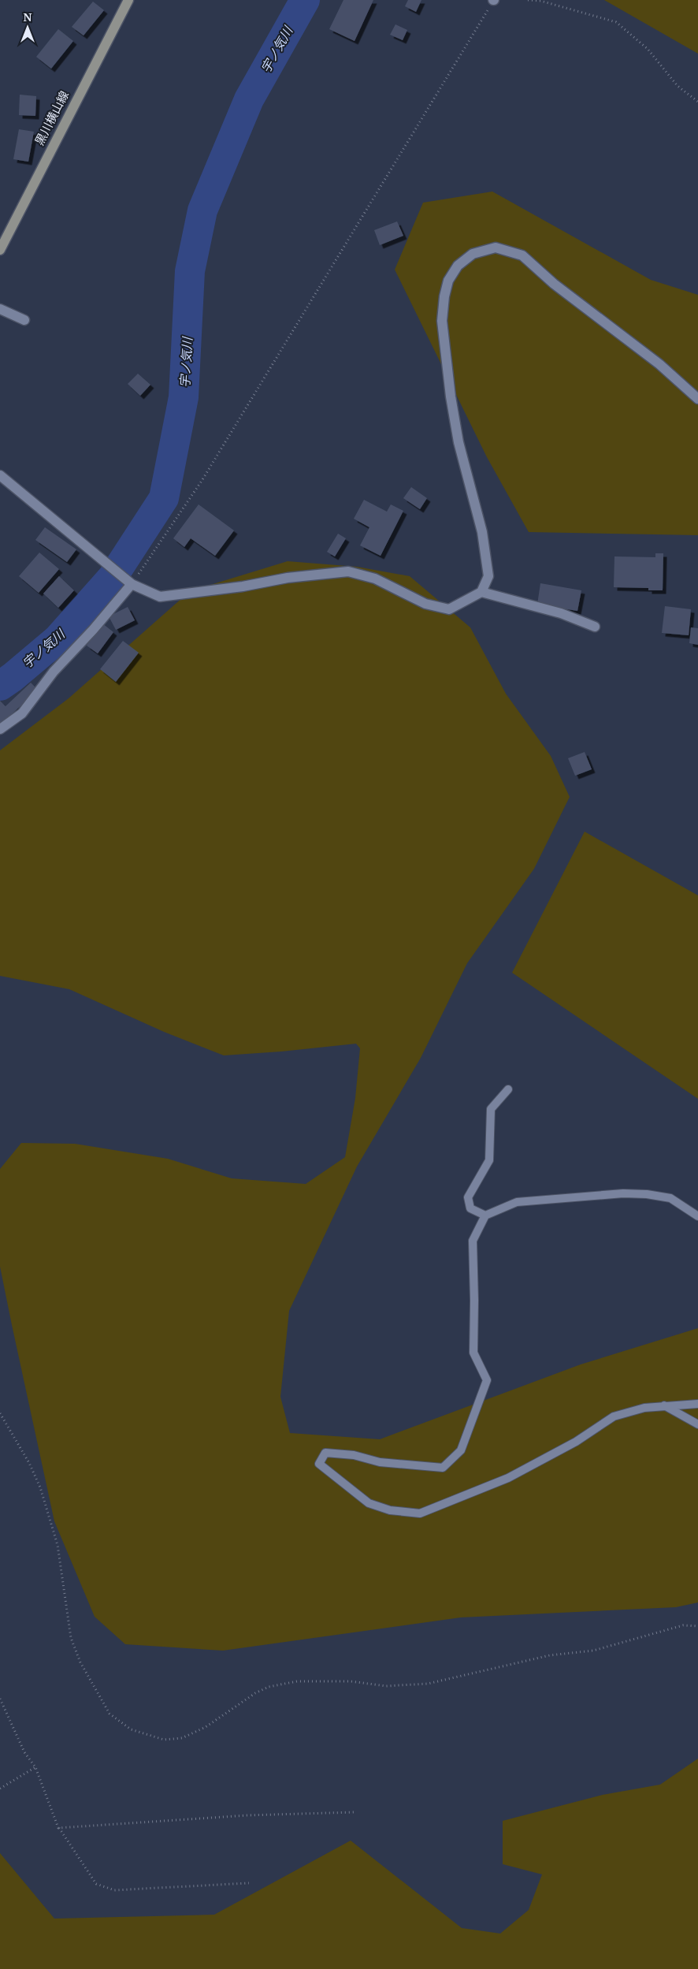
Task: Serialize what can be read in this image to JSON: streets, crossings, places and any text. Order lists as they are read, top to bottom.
{
  "streets": {
    "main road": ["黒川横山線"]
  },
  "water": ["宇ノ気川"],
  "north": "top"
}
